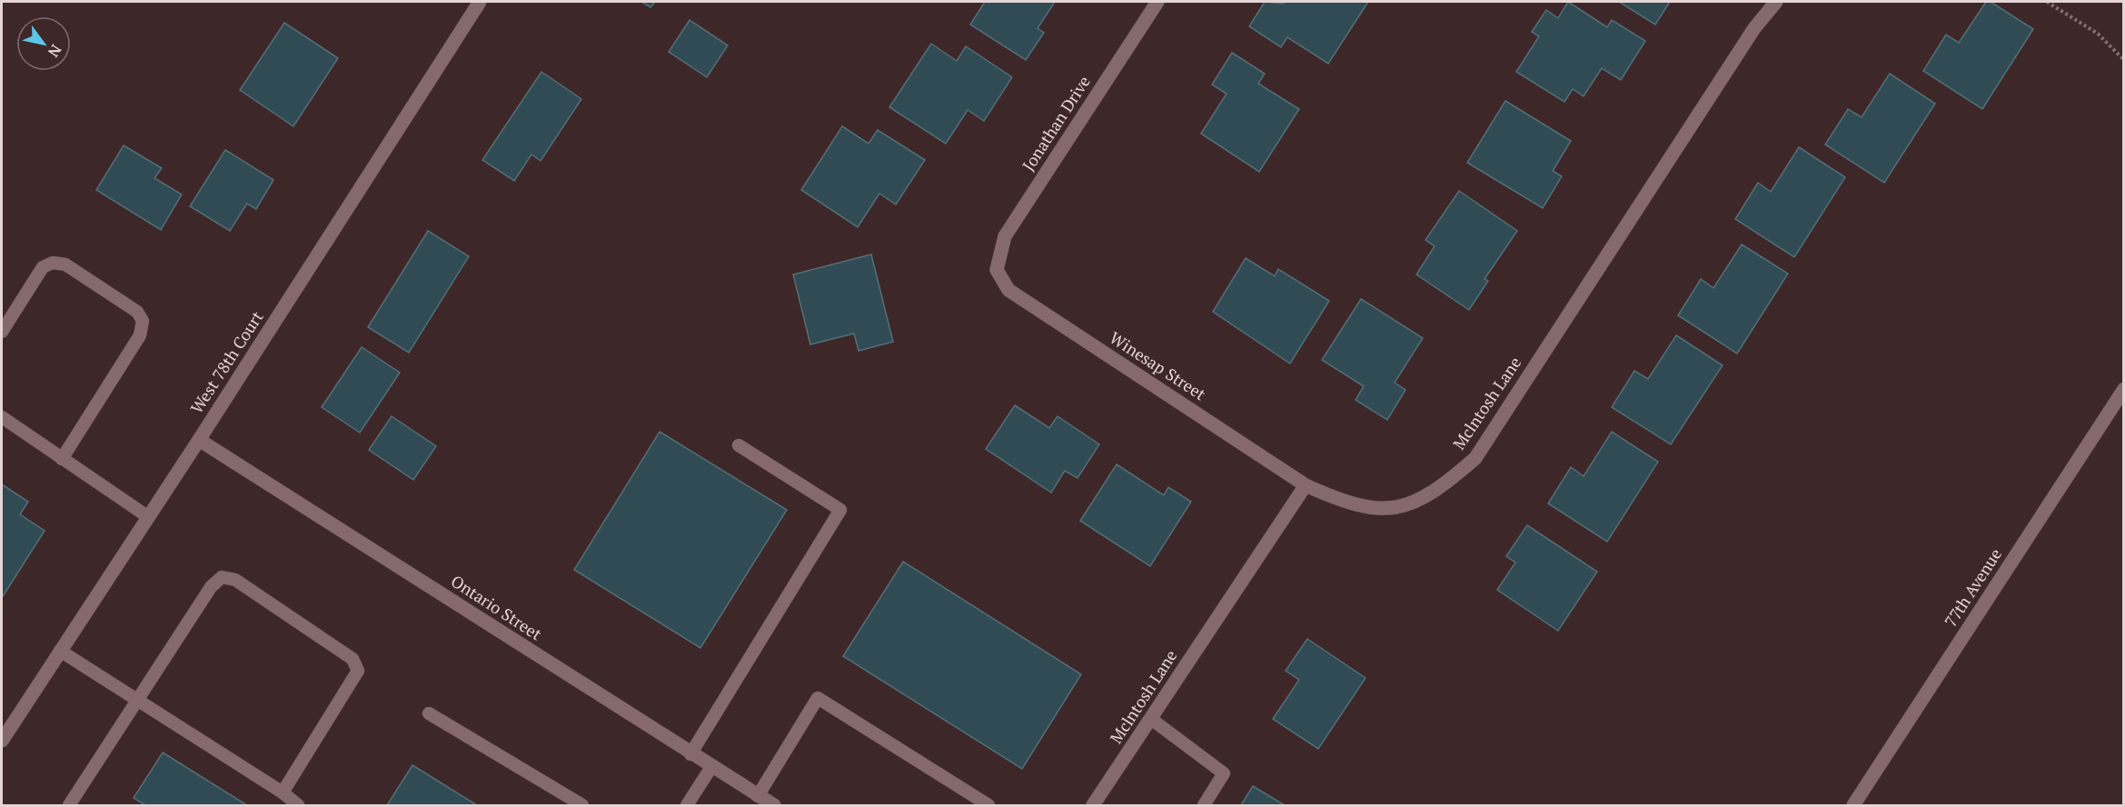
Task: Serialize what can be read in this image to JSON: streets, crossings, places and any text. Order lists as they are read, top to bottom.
{
  "streets": {
    "street": [
      "Jonathan Drive",
      "West 78th Court",
      "Winesap Street",
      "Mclntosh Lane",
      "77th Avenue",
      "Ontario Street"
    ]
  },
  "crossings": [
    ["Jonathan Drive", "Winesap Street"],
    ["West 78th Court", "Ontario Street"],
    ["Winesap Street", "Mclntosh Lane"]
  ],
  "north": "bottom right"
}
